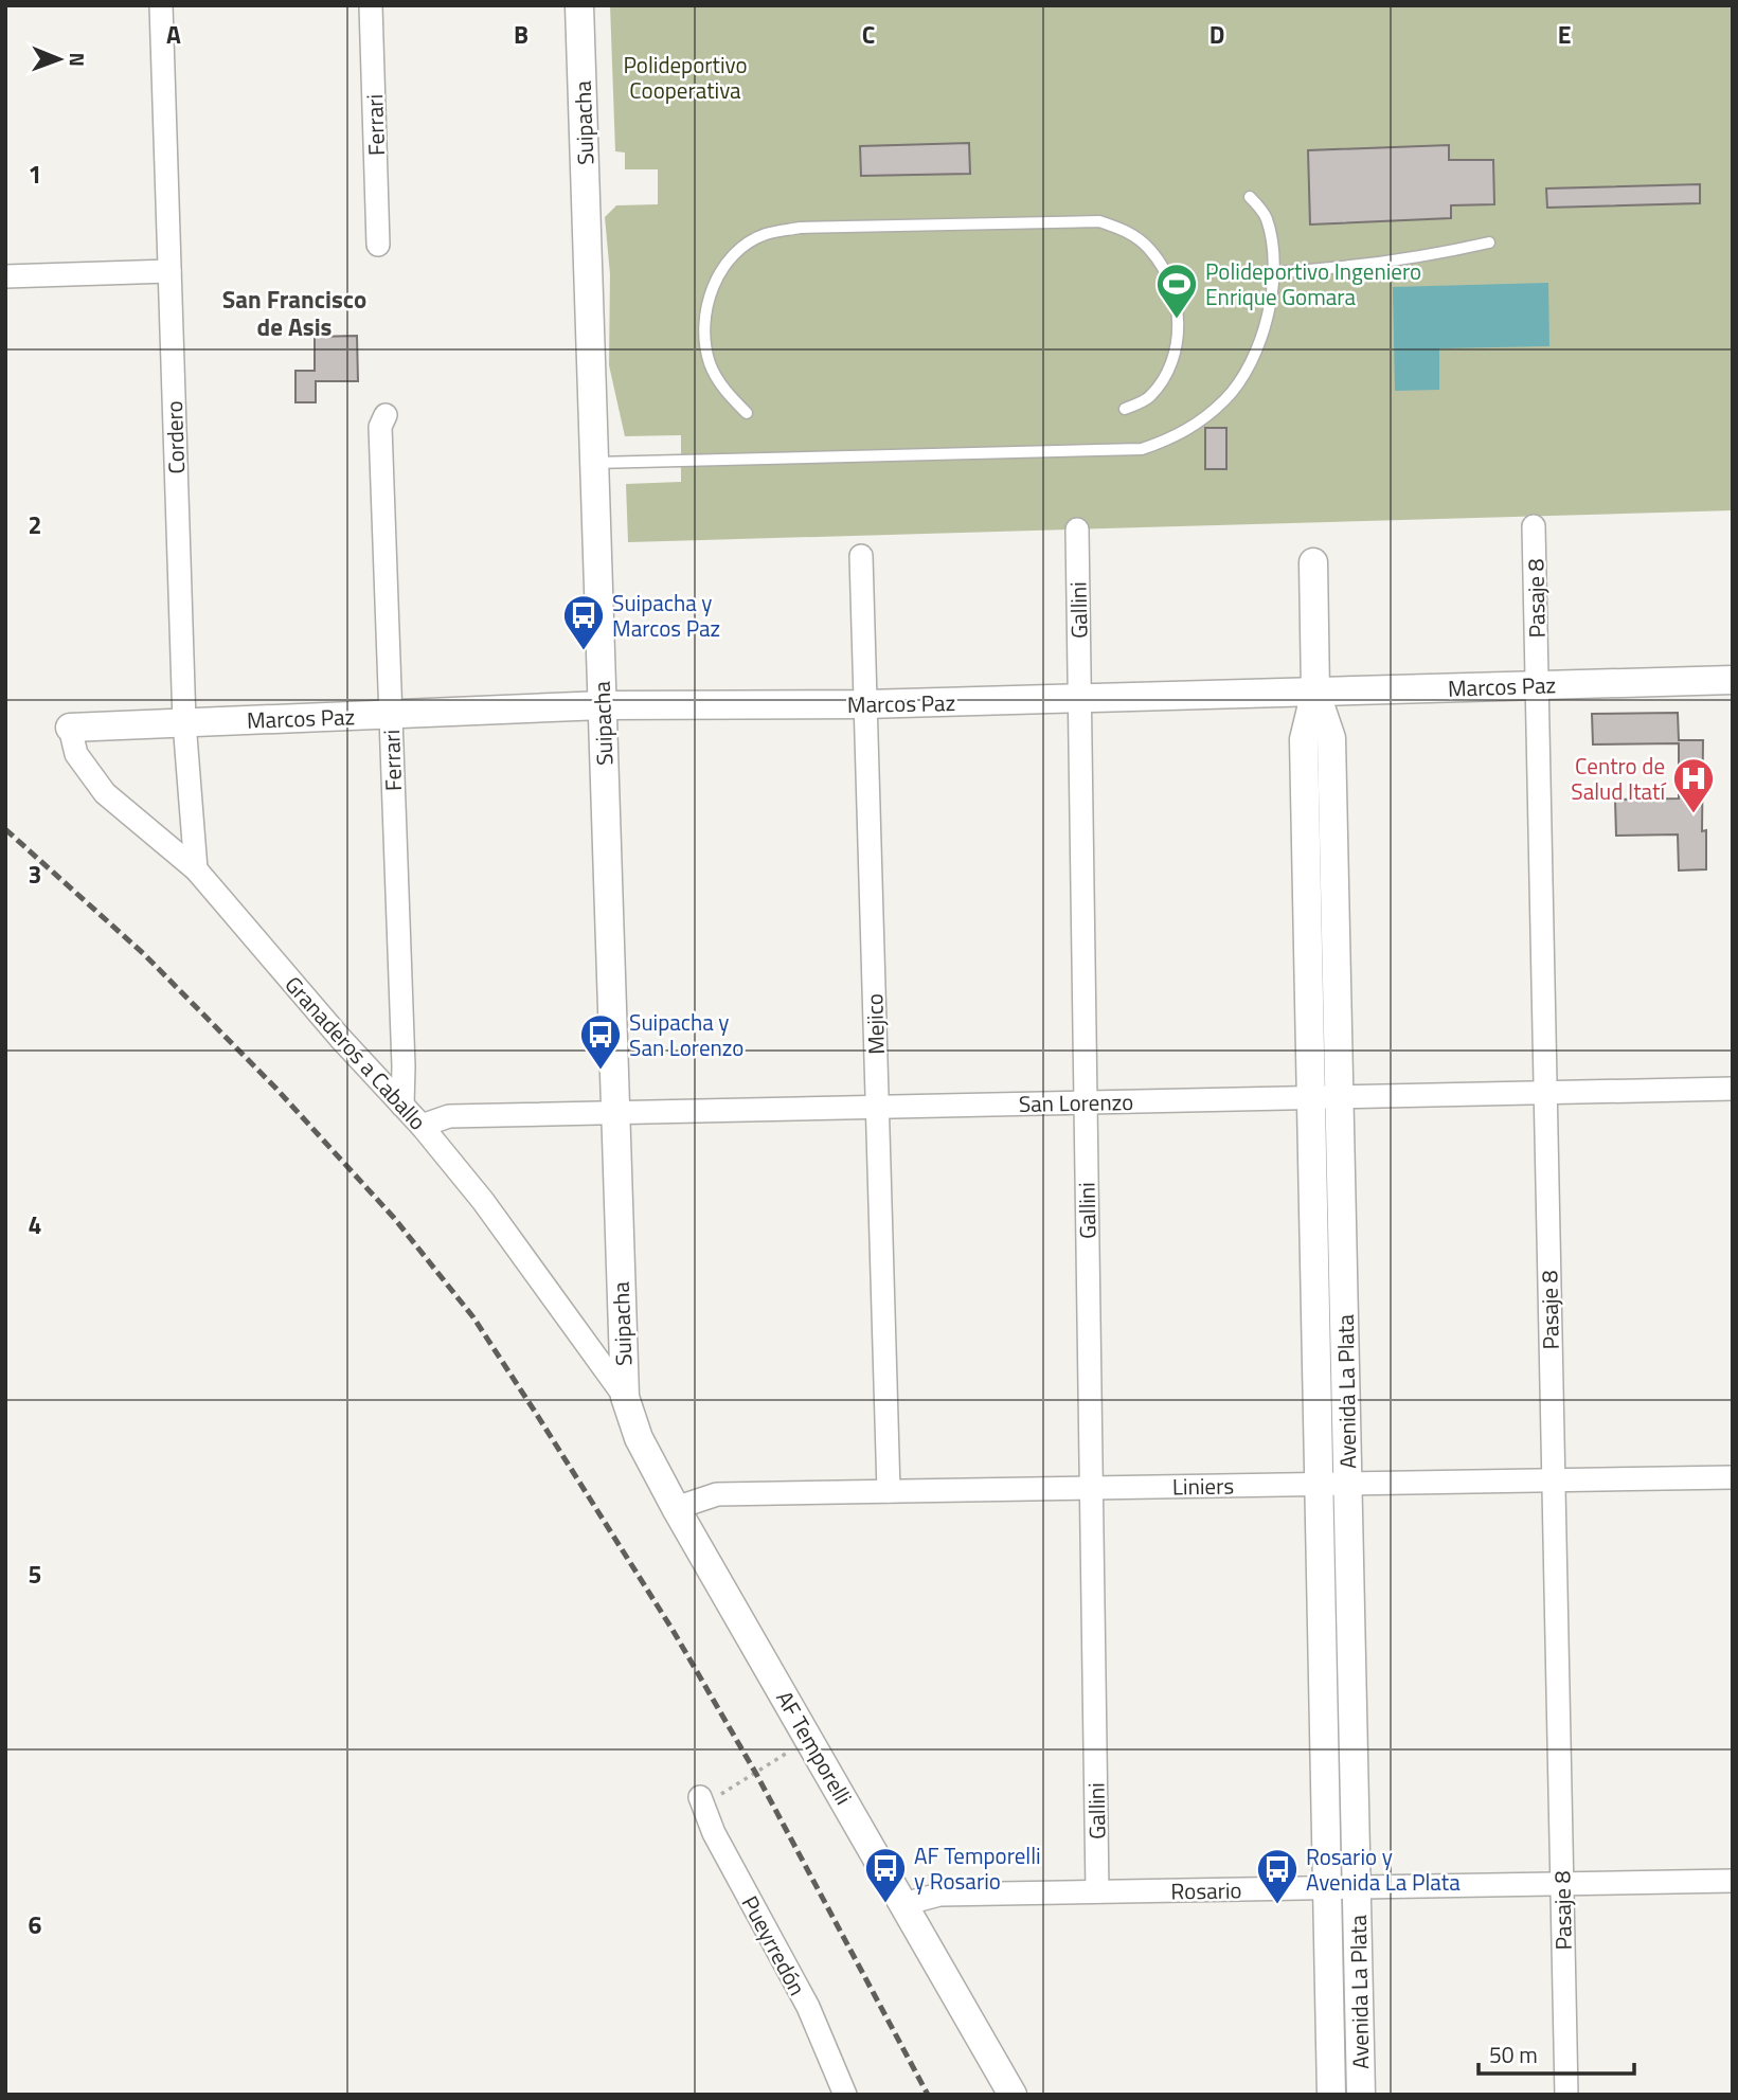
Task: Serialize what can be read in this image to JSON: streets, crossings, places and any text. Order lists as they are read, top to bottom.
{
  "streets": {
    "street": [
      "Suipacha",
      "Ferrari",
      "Cordero",
      "Pasaje 8",
      "Gallini",
      "Marcos Paz",
      "Mejico",
      "Granaderos a Caballo",
      "San Lorenzo",
      "Avenida La Plata",
      "Liniers",
      "AF Temporelli",
      "Rosario",
      "Pueyrredón"
    ]
  },
  "crossings": [
    ["Suipacha", "Marcos Paz"],
    ["Suipacha", "Granaderos a Caballo"],
    ["Suipacha", "San Lorenzo"],
    ["Suipacha", "AF Temporelli"],
    ["Ferrari", "Marcos Paz"],
    ["Ferrari", "Granaderos a Caballo"],
    ["Cordero", "Marcos Paz"],
    ["Cordero", "Granaderos a Caballo"],
    ["Pasaje 8", "Marcos Paz"],
    ["Pasaje 8", "San Lorenzo"],
    ["Pasaje 8", "Liniers"],
    ["Pasaje 8", "Rosario"],
    ["Gallini", "Marcos Paz"],
    ["Gallini", "San Lorenzo"],
    ["Gallini", "Liniers"],
    ["Gallini", "Rosario"],
    ["Marcos Paz", "Mejico"],
    ["Marcos Paz", "Granaderos a Caballo"],
    ["Marcos Paz", "Avenida La Plata"],
    ["Mejico", "San Lorenzo"],
    ["Mejico", "Liniers"],
    ["Granaderos a Caballo", "San Lorenzo"],
    ["Granaderos a Caballo", "AF Temporelli"],
    ["San Lorenzo", "Avenida La Plata"],
    ["Avenida La Plata", "Liniers"],
    ["Avenida La Plata", "Rosario"],
    ["Liniers", "AF Temporelli"],
    ["AF Temporelli", "Rosario"]
  ],
  "districts": ["San Francisco de Asis"],
  "parks": ["Polideportivo Cooperativa"],
  "places": {
    "sports": ["Polideportivo Ingeniero Enrique Gomara"],
    "bus stop": [
      "Suipacha y Marcos Paz",
      "Suipacha y San Lorenzo",
      "AF Temporelli y Rosario",
      "Rosario y Avenida La Plata"
    ],
    "hospital": ["Centro de Salud Itatí"]
  },
  "scale_bar": "50 m",
  "north": "right",
  "grid": {
    "columns": [
      "A",
      "B",
      "C",
      "D",
      "E"
    ],
    "rows": [
      "1",
      "2",
      "3",
      "4",
      "5",
      "6"
    ]
  }
}
